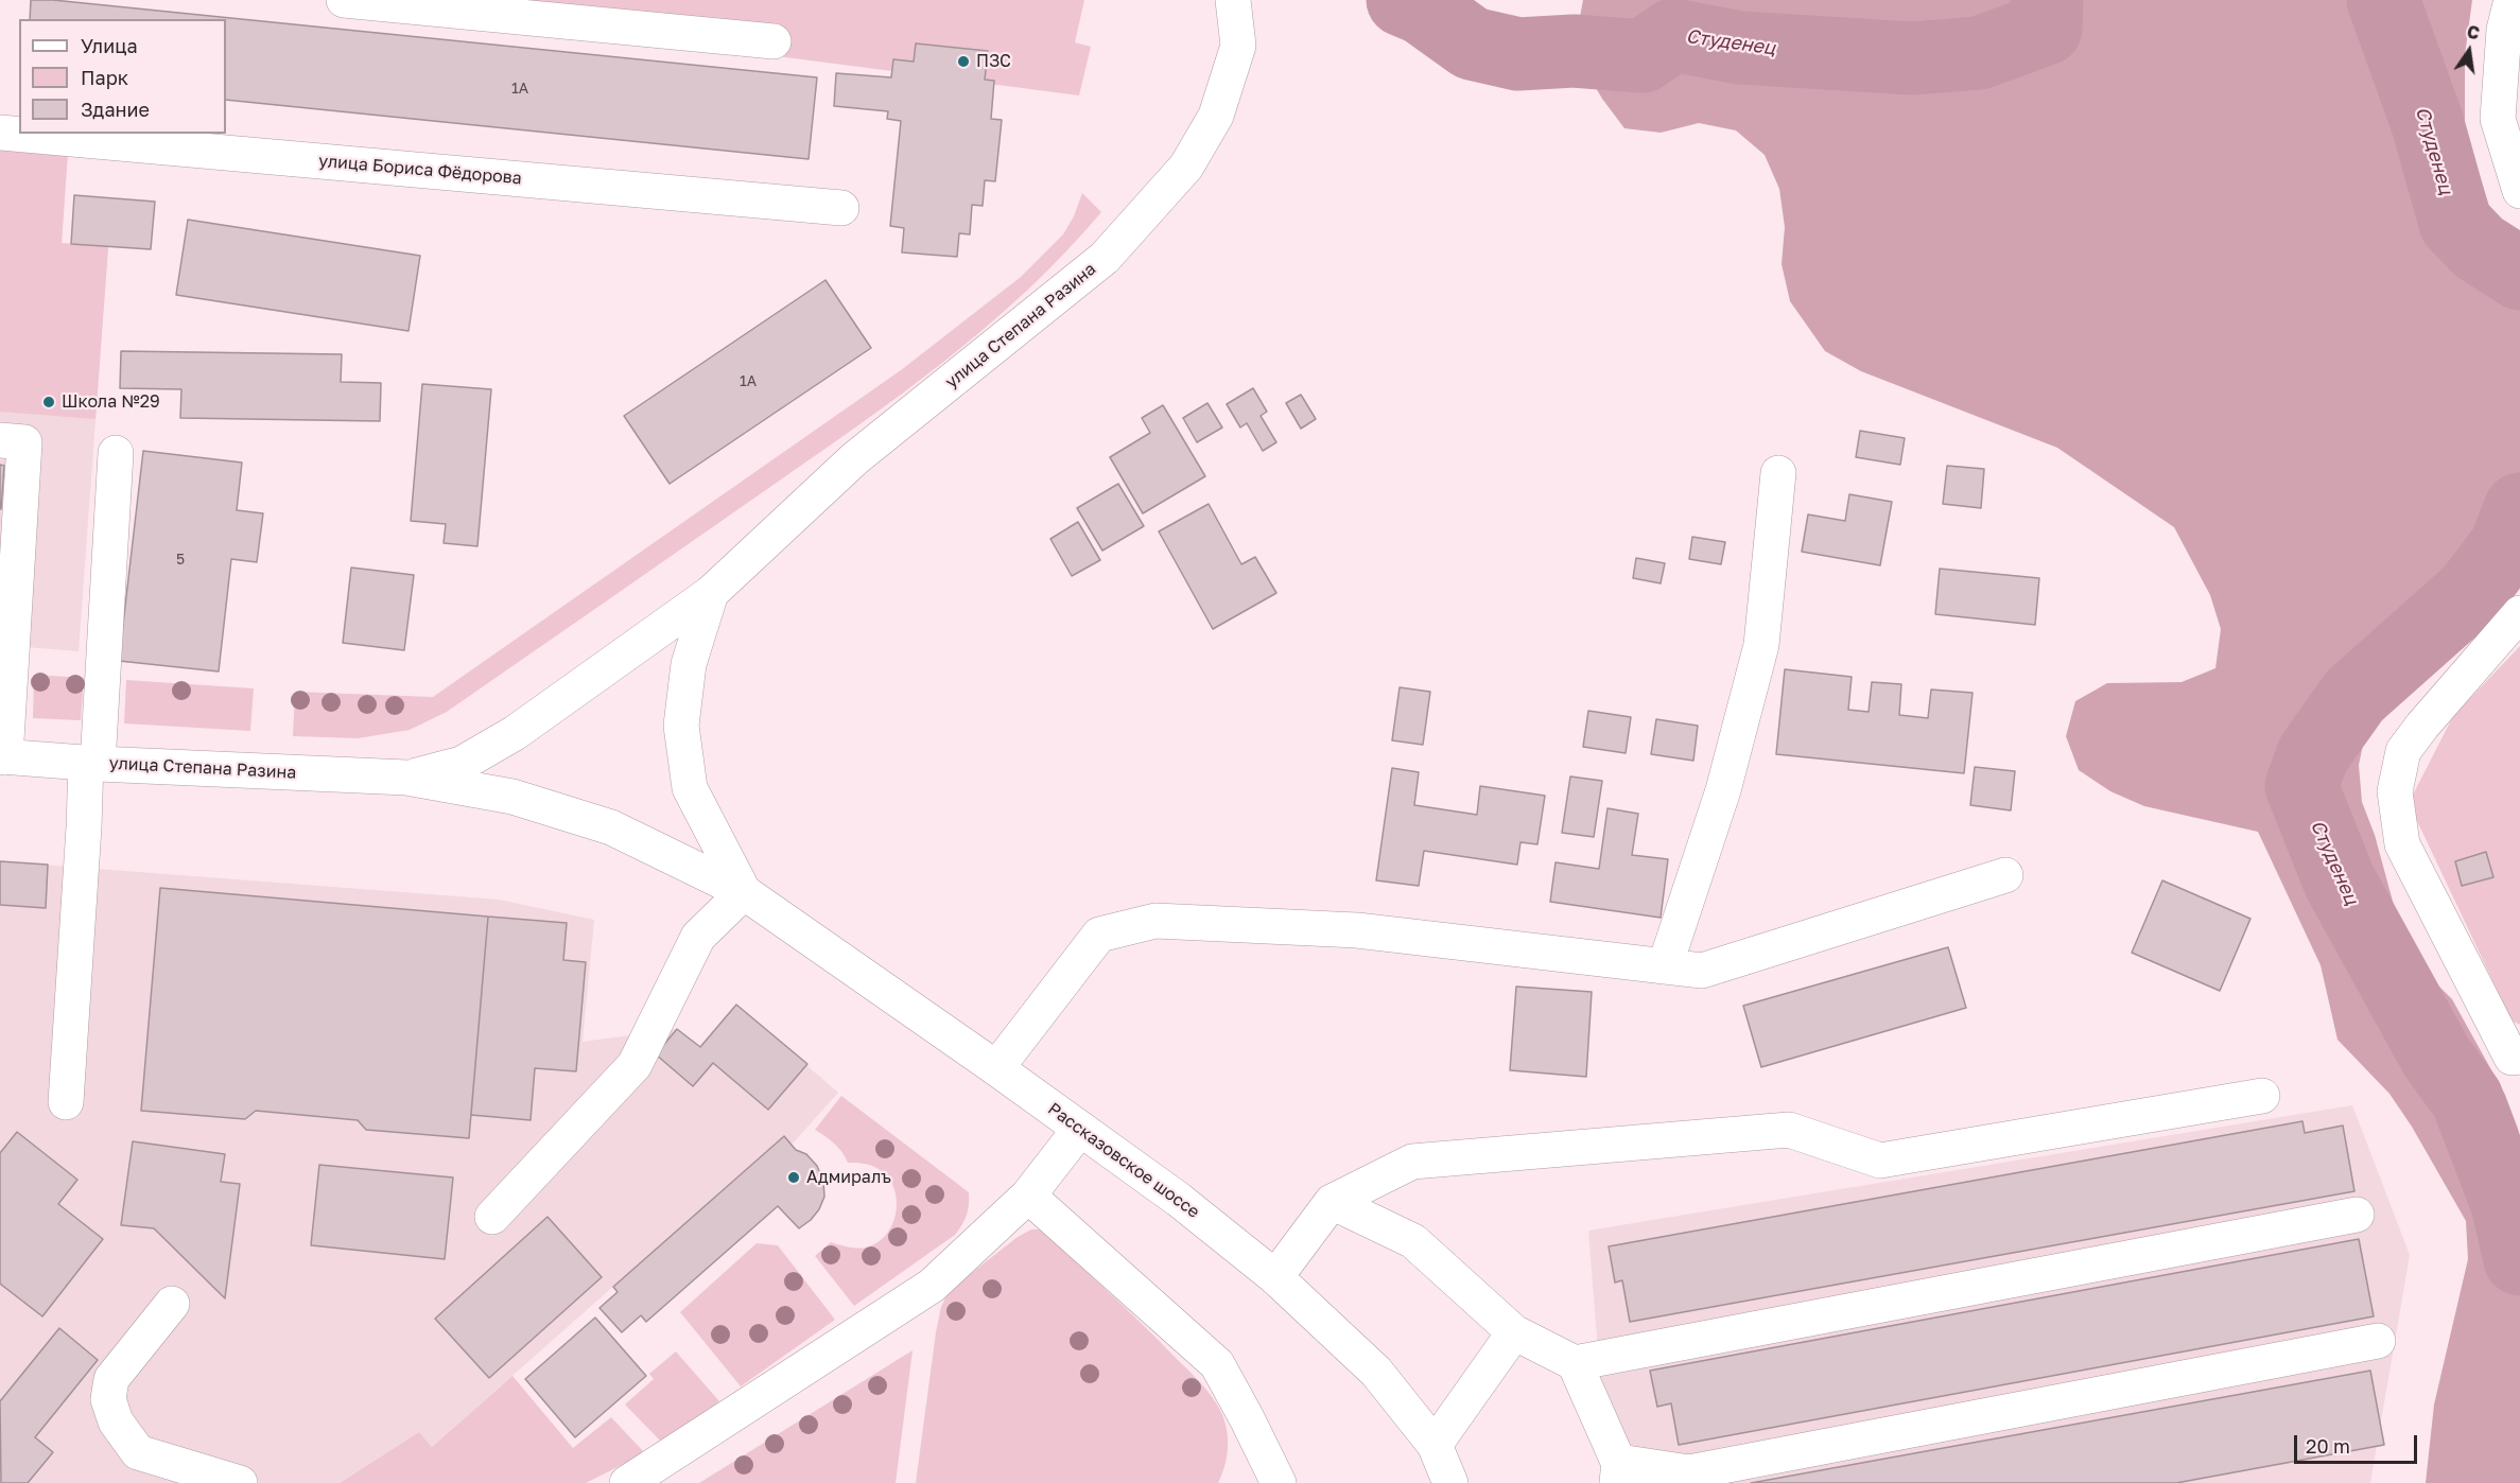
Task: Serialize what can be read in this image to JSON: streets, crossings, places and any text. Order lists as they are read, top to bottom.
{
  "streets": {
    "main road": ["улица Бориса Фёдорова", "улица Степана Разина", "Рассказовское шоссе"]
  },
  "crossings": [
    ["улица Степана Разина", "Рассказовское шоссе"]
  ],
  "water": ["Студенец"],
  "places": ["ПЗС", "Школа №29", "Адмиралъ"],
  "house_numbers": ["1А", "1А", "5"],
  "legend": ["Улица", "Парк", "Здание"],
  "scale_bar": "20 m",
  "north": "top"
}
